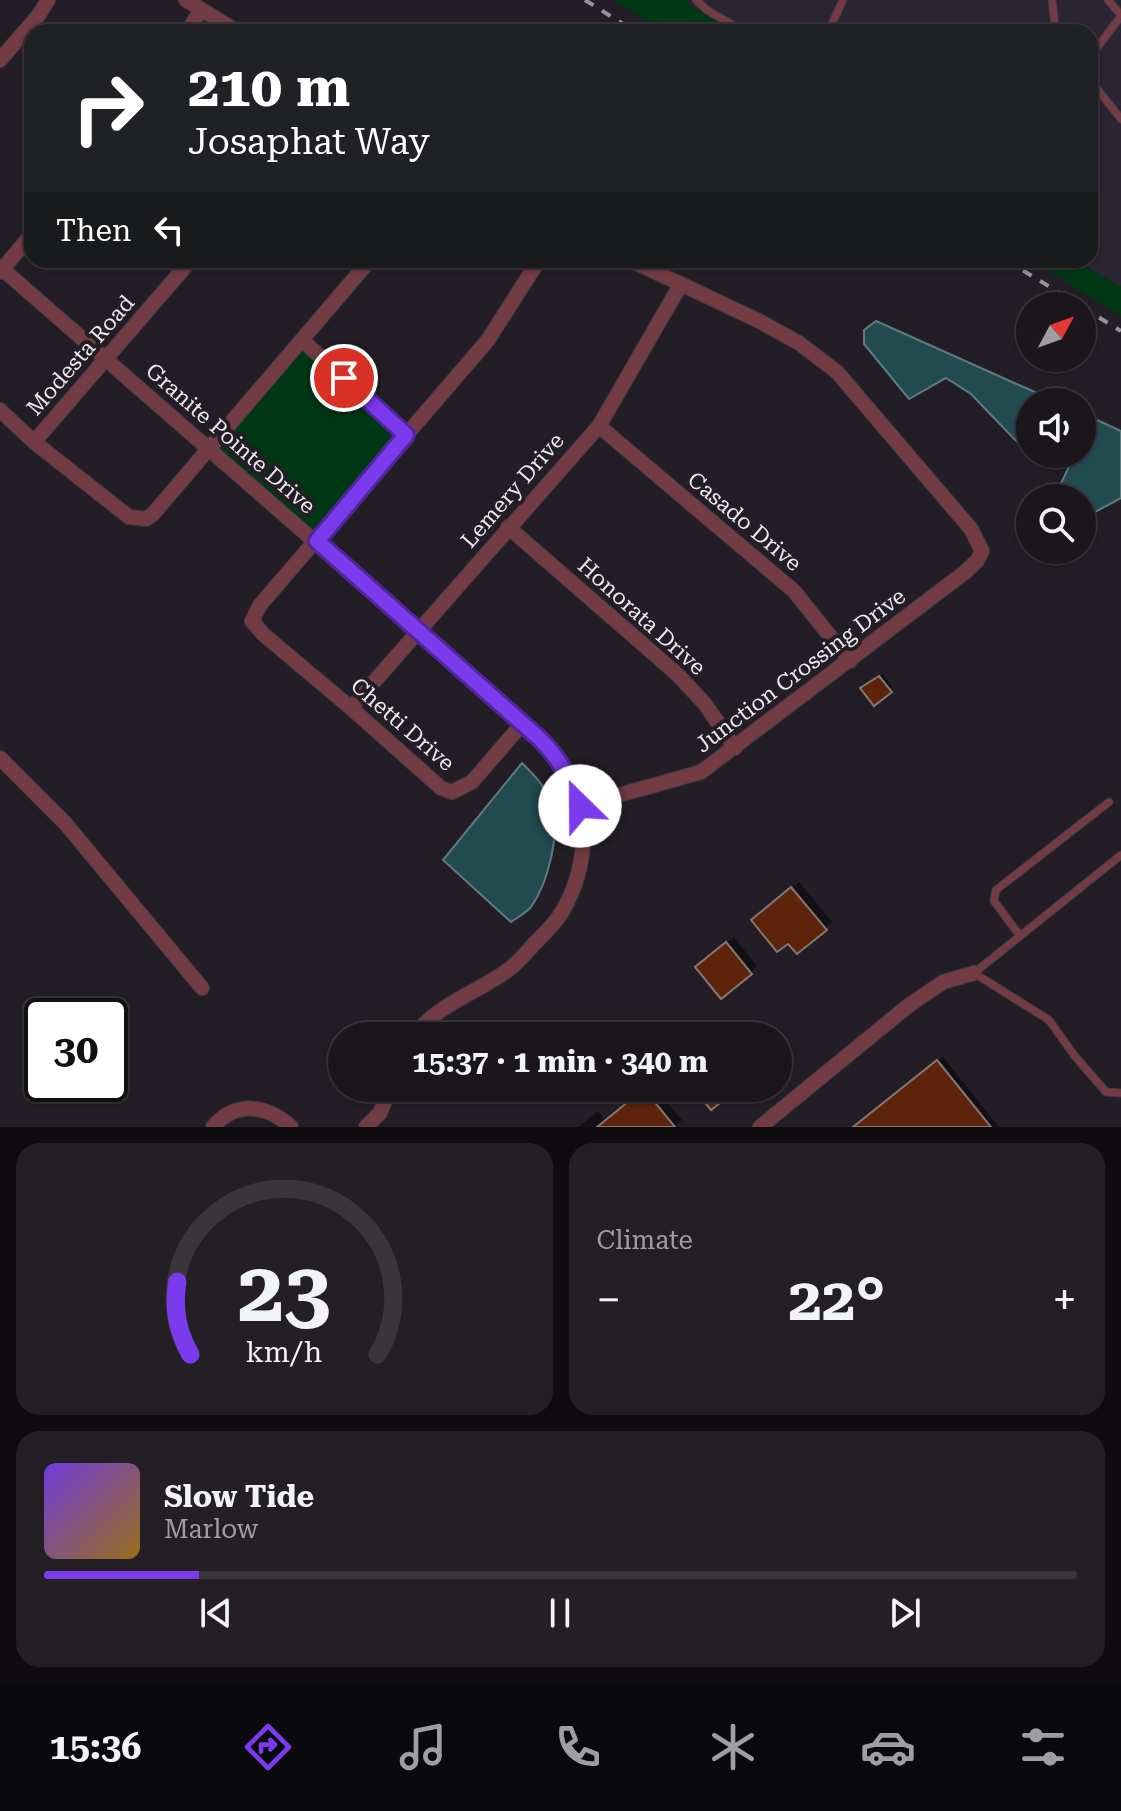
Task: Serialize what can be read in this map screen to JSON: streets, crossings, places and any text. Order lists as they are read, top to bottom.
{
  "streets": {
    "street": [
      "Modesta Road",
      "Granite Pointe Drive",
      "Lemery Drive",
      "Casado Drive",
      "Honorata Drive",
      "Junction Crossing Drive",
      "Chetti Drive"
    ]
  },
  "crossings": [
    ["Modesta Road", "Granite Pointe Drive"],
    ["Granite Pointe Drive", "Lemery Drive"],
    ["Granite Pointe Drive", "Junction Crossing Drive"],
    ["Granite Pointe Drive", "Chetti Drive"],
    ["Lemery Drive", "Casado Drive"],
    ["Lemery Drive", "Honorata Drive"],
    ["Lemery Drive", "Junction Crossing Drive"],
    ["Lemery Drive", "Chetti Drive"],
    ["Casado Drive", "Junction Crossing Drive"],
    ["Honorata Drive", "Junction Crossing Drive"]
  ],
  "north": "top right",
  "page": {
    "turn": ["210 m", "Josaphat Way"],
    "then": "Then",
    "limit": "30",
    "trip": "15:37 · 1 min · 340 m",
    "tile": "Climate",
    "heat": ["−", "22°", "+"],
    "song": ["Slow Tide", "Marlow"],
    "tabs": "15:36",
    "gauge": ["23", "km/h"]
  }
}
